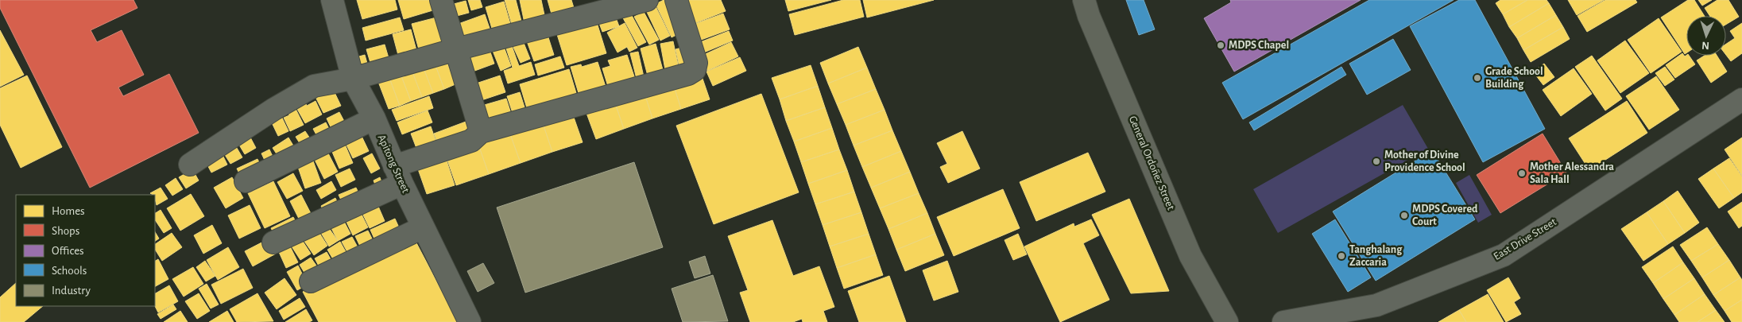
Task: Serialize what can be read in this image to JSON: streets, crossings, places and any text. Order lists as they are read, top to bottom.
{
  "streets": {
    "main road": ["General Ordoñez Street"],
    "street": ["Apitong Street", "East Drive Street"]
  },
  "places": [
    "MDPS Chapel",
    "Grade School Building",
    "Mother of Divine Providence School",
    "Mother Alessandra Sala Hall",
    "MDPS Covered Court",
    "Tanghalang Zaccaria"
  ],
  "legend": [
    "Homes",
    "Shops",
    "Offices",
    "Schools",
    "Industry"
  ],
  "north": "bottom"
}
